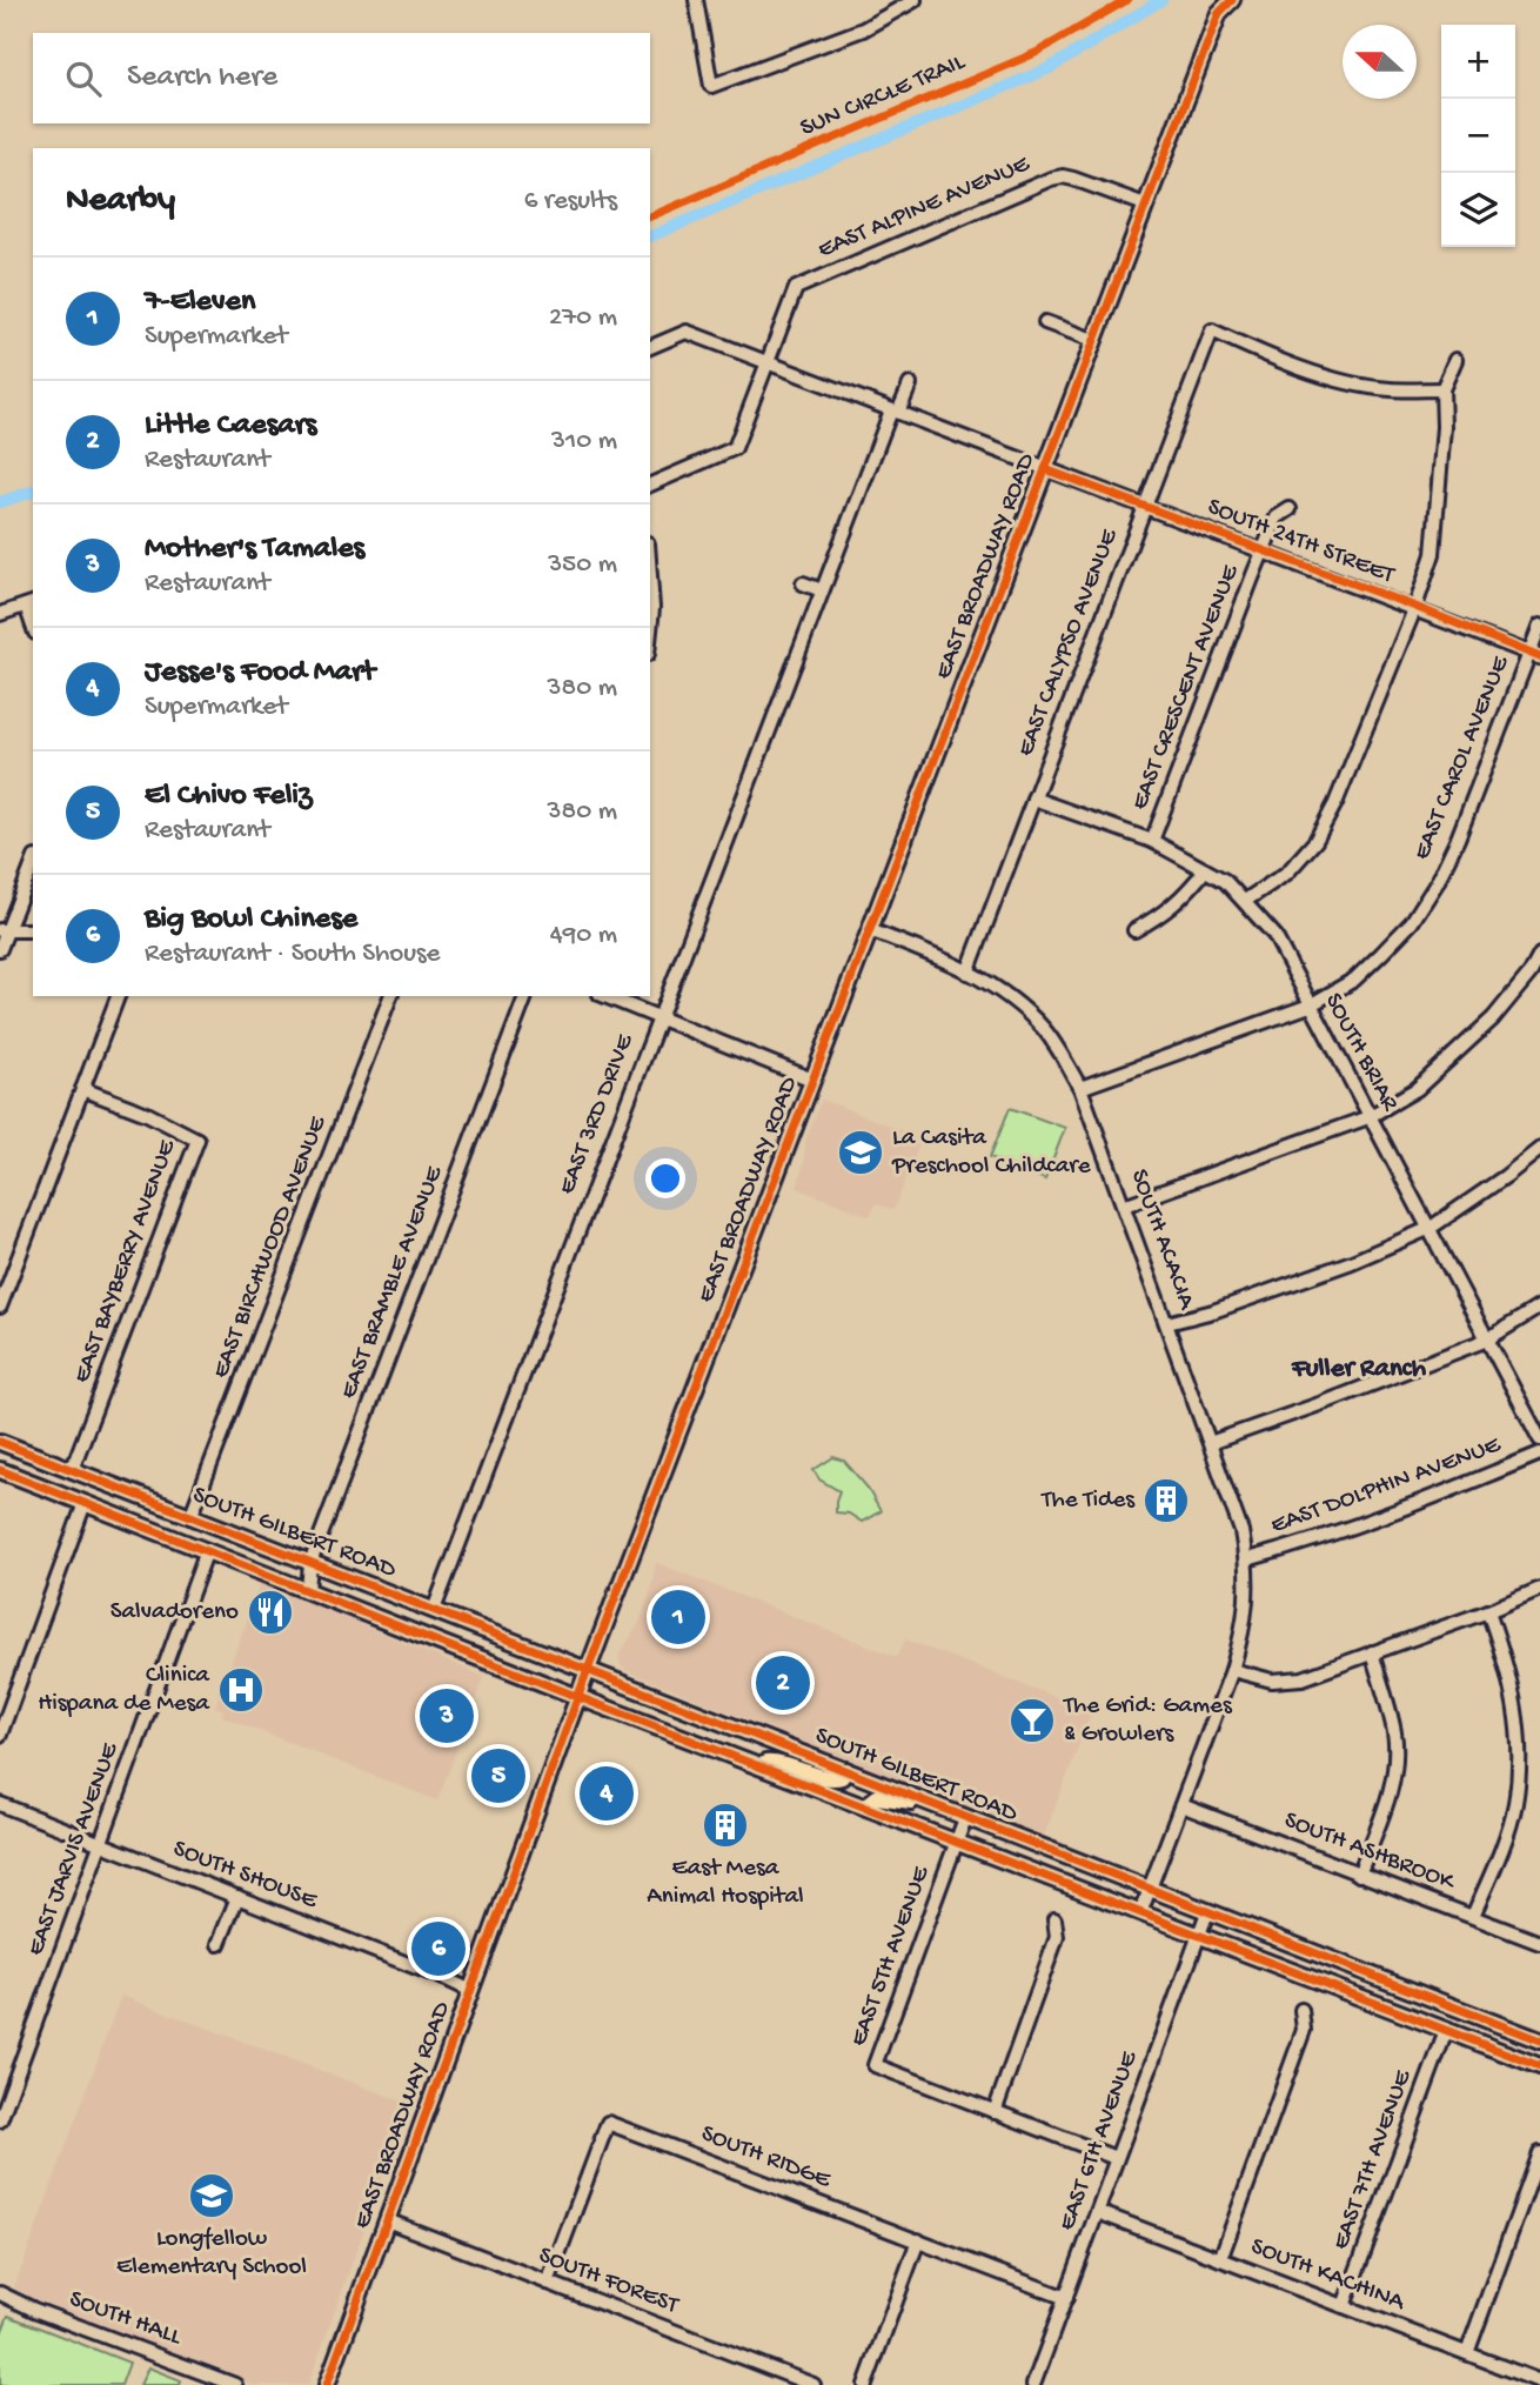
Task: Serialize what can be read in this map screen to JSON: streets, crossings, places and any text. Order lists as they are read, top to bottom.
{
  "streets": {
    "main road": ["EAST BROADWAY ROAD", "SOUTH GILBERT ROAD"],
    "street": [
      "EAST ALPINE AVENUE",
      "SOUTH 24TH STREET",
      "EAST CALYPSO AVENUE",
      "EAST CRESCENT AVENUE",
      "EAST CAROL AVENUE",
      "SOUTH BRIAR",
      "EAST 3RD DRIVE",
      "SOUTH ACACIA",
      "EAST BIRCHWOOD AVENUE",
      "EAST BAYBERRY AVENUE",
      "EAST BRAMBLE AVENUE",
      "EAST DOLPHIN AVENUE",
      "EAST JARVIS AVENUE",
      "SOUTH ASHBROOK",
      "SOUTH SHOUSE",
      "EAST 5TH AVENUE",
      "EAST 6TH AVENUE",
      "SOUTH RIDGE",
      "EAST 7TH AVENUE",
      "SOUTH KACHINA",
      "SOUTH FOREST",
      "SOUTH HALL"
    ],
    "cycle path": ["SUN CIRCLE TRAIL"]
  },
  "crossings": [
    ["EAST ALPINE AVENUE", "SOUTH 24TH STREET"],
    ["EAST ALPINE AVENUE", "EAST BROADWAY ROAD"],
    ["SOUTH 24TH STREET", "EAST BROADWAY ROAD"],
    ["SOUTH 24TH STREET", "EAST CALYPSO AVENUE"],
    ["SOUTH 24TH STREET", "EAST CRESCENT AVENUE"],
    ["SOUTH 24TH STREET", "EAST CAROL AVENUE"],
    ["SOUTH 24TH STREET", "EAST 3RD DRIVE"],
    ["EAST BROADWAY ROAD", "SOUTH ACACIA"],
    ["EAST BROADWAY ROAD", "SOUTH GILBERT ROAD"],
    ["EAST BROADWAY ROAD", "SOUTH SHOUSE"],
    ["EAST BROADWAY ROAD", "SOUTH FOREST"],
    ["EAST CALYPSO AVENUE", "SOUTH BRIAR"],
    ["EAST CALYPSO AVENUE", "SOUTH ACACIA"],
    ["EAST CRESCENT AVENUE", "SOUTH BRIAR"],
    ["EAST CAROL AVENUE", "SOUTH BRIAR"],
    ["EAST CAROL AVENUE", "SOUTH ACACIA"],
    ["EAST 3RD DRIVE", "SOUTH GILBERT ROAD"],
    ["SOUTH ACACIA", "EAST DOLPHIN AVENUE"],
    ["SOUTH ACACIA", "SOUTH GILBERT ROAD"],
    ["SOUTH ACACIA", "SOUTH ASHBROOK"],
    ["EAST BIRCHWOOD AVENUE", "SOUTH GILBERT ROAD"],
    ["EAST BAYBERRY AVENUE", "SOUTH GILBERT ROAD"],
    ["EAST BRAMBLE AVENUE", "SOUTH GILBERT ROAD"],
    ["SOUTH GILBERT ROAD", "EAST JARVIS AVENUE"],
    ["SOUTH GILBERT ROAD", "EAST 5TH AVENUE"],
    ["SOUTH GILBERT ROAD", "EAST 6TH AVENUE"],
    ["SOUTH GILBERT ROAD", "EAST 7TH AVENUE"],
    ["EAST JARVIS AVENUE", "SOUTH SHOUSE"],
    ["EAST 6TH AVENUE", "SOUTH RIDGE"],
    ["EAST 6TH AVENUE", "SOUTH KACHINA"],
    ["SOUTH RIDGE", "SOUTH FOREST"],
    ["EAST 7TH AVENUE", "SOUTH KACHINA"]
  ],
  "districts": ["Fuller Ranch"],
  "places": {
    "school or university": ["La Casita Preschool Childcare", "Longfellow Elementary School"],
    "building": ["The Tides", "East Mesa Animal Hospital"],
    "restaurant": ["Salvadoreno"],
    "hospital": ["Clinica Hispana de Mesa"],
    "bar": ["The Grid: Games & Growlers"]
  },
  "north": "left",
  "page": {
    "map_buttons": ["+", "−"],
    "search": "Search here",
    "heading": ["Nearby", "6 results"],
    "list": [
      {
        "mark": "1",
        "name": "7-Eleven",
        "note": "Supermarket",
        "value": "270 m"
      },
      {
        "mark": "2",
        "name": "Little Caesars",
        "note": "Restaurant",
        "value": "310 m"
      },
      {
        "mark": "3",
        "name": "Mother's Tamales",
        "note": "Restaurant",
        "value": "350 m"
      },
      {
        "mark": "4",
        "name": "Jesse's Food Mart",
        "note": "Supermarket",
        "value": "380 m"
      },
      {
        "mark": "5",
        "name": "El Chivo Feliz",
        "note": "Restaurant",
        "value": "380 m"
      },
      {
        "mark": "6",
        "name": "Big Bowl Chinese",
        "note": "Restaurant · South Shouse",
        "value": "490 m"
      }
    ],
    "pins": [
      "1",
      "2",
      "3",
      "5",
      "4",
      "6"
    ]
  }
}
